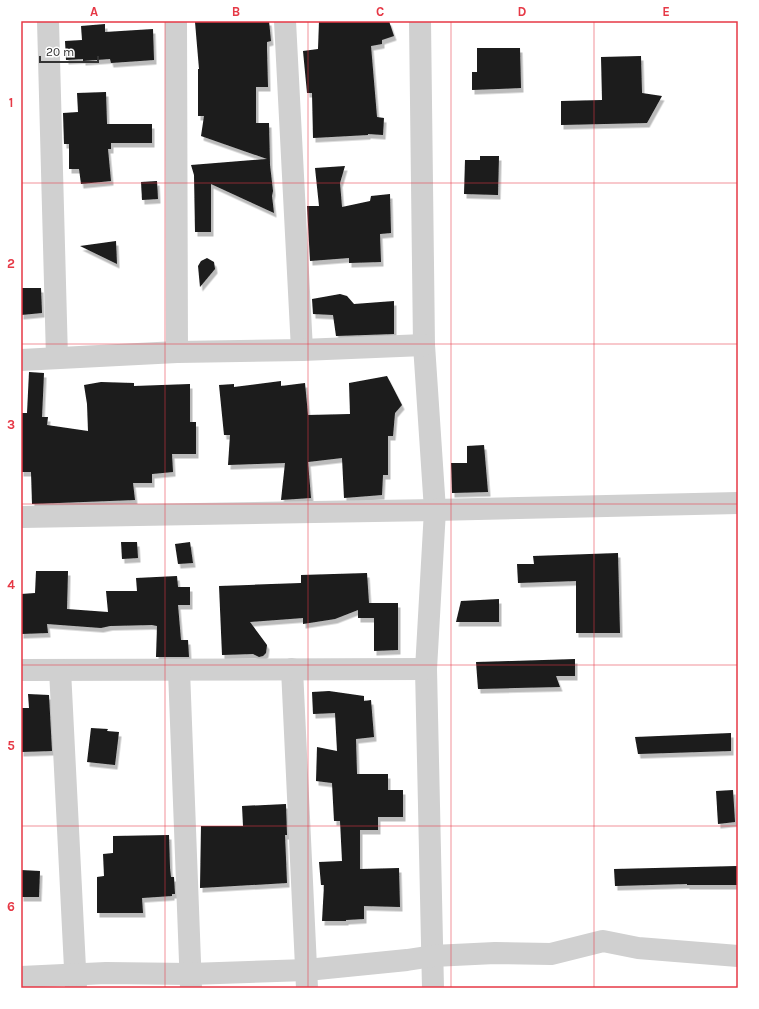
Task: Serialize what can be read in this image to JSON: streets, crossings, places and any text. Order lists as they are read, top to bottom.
{
  "scale_bar": "20 m",
  "grid": {
    "columns": [
      "A",
      "B",
      "C",
      "D",
      "E"
    ],
    "rows": [
      "1",
      "2",
      "3",
      "4",
      "5",
      "6"
    ]
  }
}
